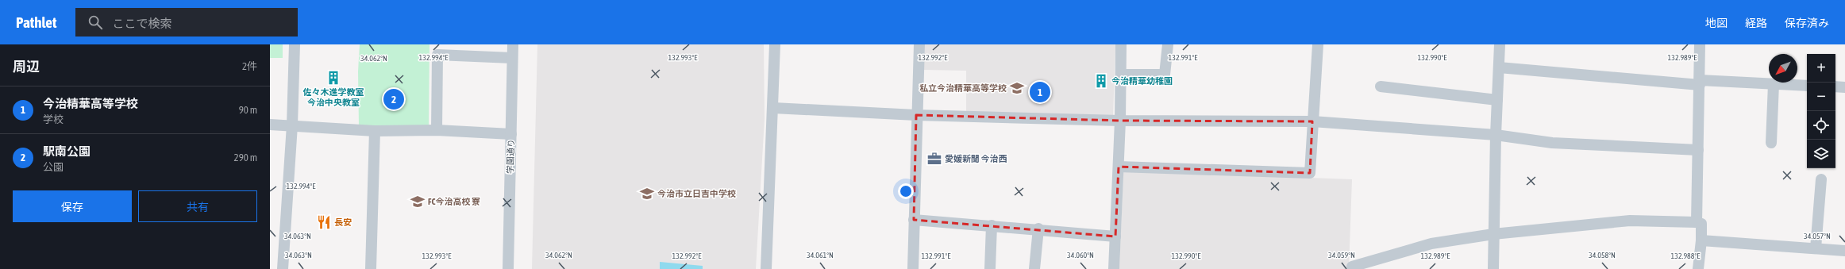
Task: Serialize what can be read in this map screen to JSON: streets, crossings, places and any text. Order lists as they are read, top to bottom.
{
  "streets": {
    "street": ["学園通り"]
  },
  "places": {
    "building": ["佐々木進学教室 今治中央教室", "今治精華幼稚園"],
    "school or university": ["私立今治精華高等学校", "今治市立日吉中学校", "FC今治高校 寮"],
    "office": ["愛媛新聞 今治西"],
    "restaurant": ["長安"]
  },
  "north": "bottom left",
  "page": {
    "header": "Pathlet",
    "search": "ここで検索",
    "nav": ["地図", "経路", "保存済み"],
    "heading": ["周辺", "2件"],
    "map_buttons": ["+", "−"],
    "pins": ["1", "2"],
    "list": [
      {
        "mark": "1",
        "name": "今治精華高等学校",
        "note": "学校",
        "value": "90 m"
      },
      {
        "mark": "2",
        "name": "駅南公園",
        "note": "公園",
        "value": "290 m"
      }
    ],
    "buttons": ["保存", "共有"]
  },
  "coordinates": [
    "132.994°E",
    "132.993°E",
    "132.992°E",
    "132.991°E",
    "132.990°E",
    "132.989°E",
    "34.062°N",
    "34.057°N",
    "34.063°N",
    "34.061°N",
    "34.060°N",
    "34.059°N",
    "34.058°N",
    "132.988°E"
  ]
}
